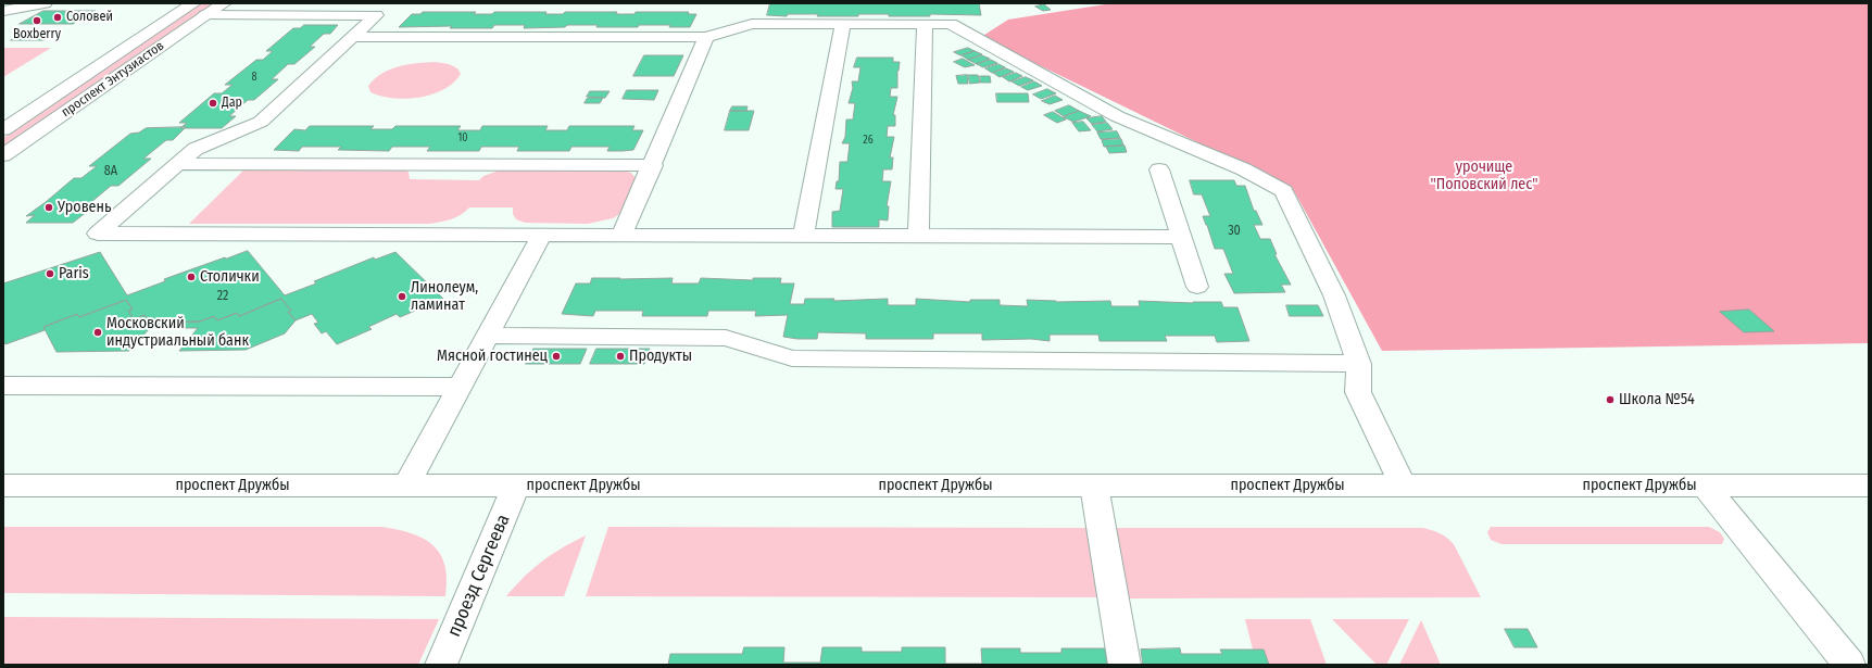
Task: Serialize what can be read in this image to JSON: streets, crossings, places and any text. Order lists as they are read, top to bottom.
{
  "streets": {
    "main road": ["проспект Энтузиастов", "проспект Дружбы", "проезд Сергеева"]
  },
  "crossings": [
    ["проспект Дружбы", "проезд Сергеева"]
  ],
  "parks": ["урочище \"Поповский лес\""],
  "places": [
    "Соловей",
    "Boxberry",
    "Дар",
    "Уровень",
    "Paris",
    "Столички",
    "Линолеум, ламинат",
    "Московский индустриальный банк",
    "Мясной гостинец",
    "Продукты",
    "Школа №54"
  ],
  "house_numbers": [
    "8",
    "10",
    "26",
    "8А",
    "30",
    "22"
  ]
}
